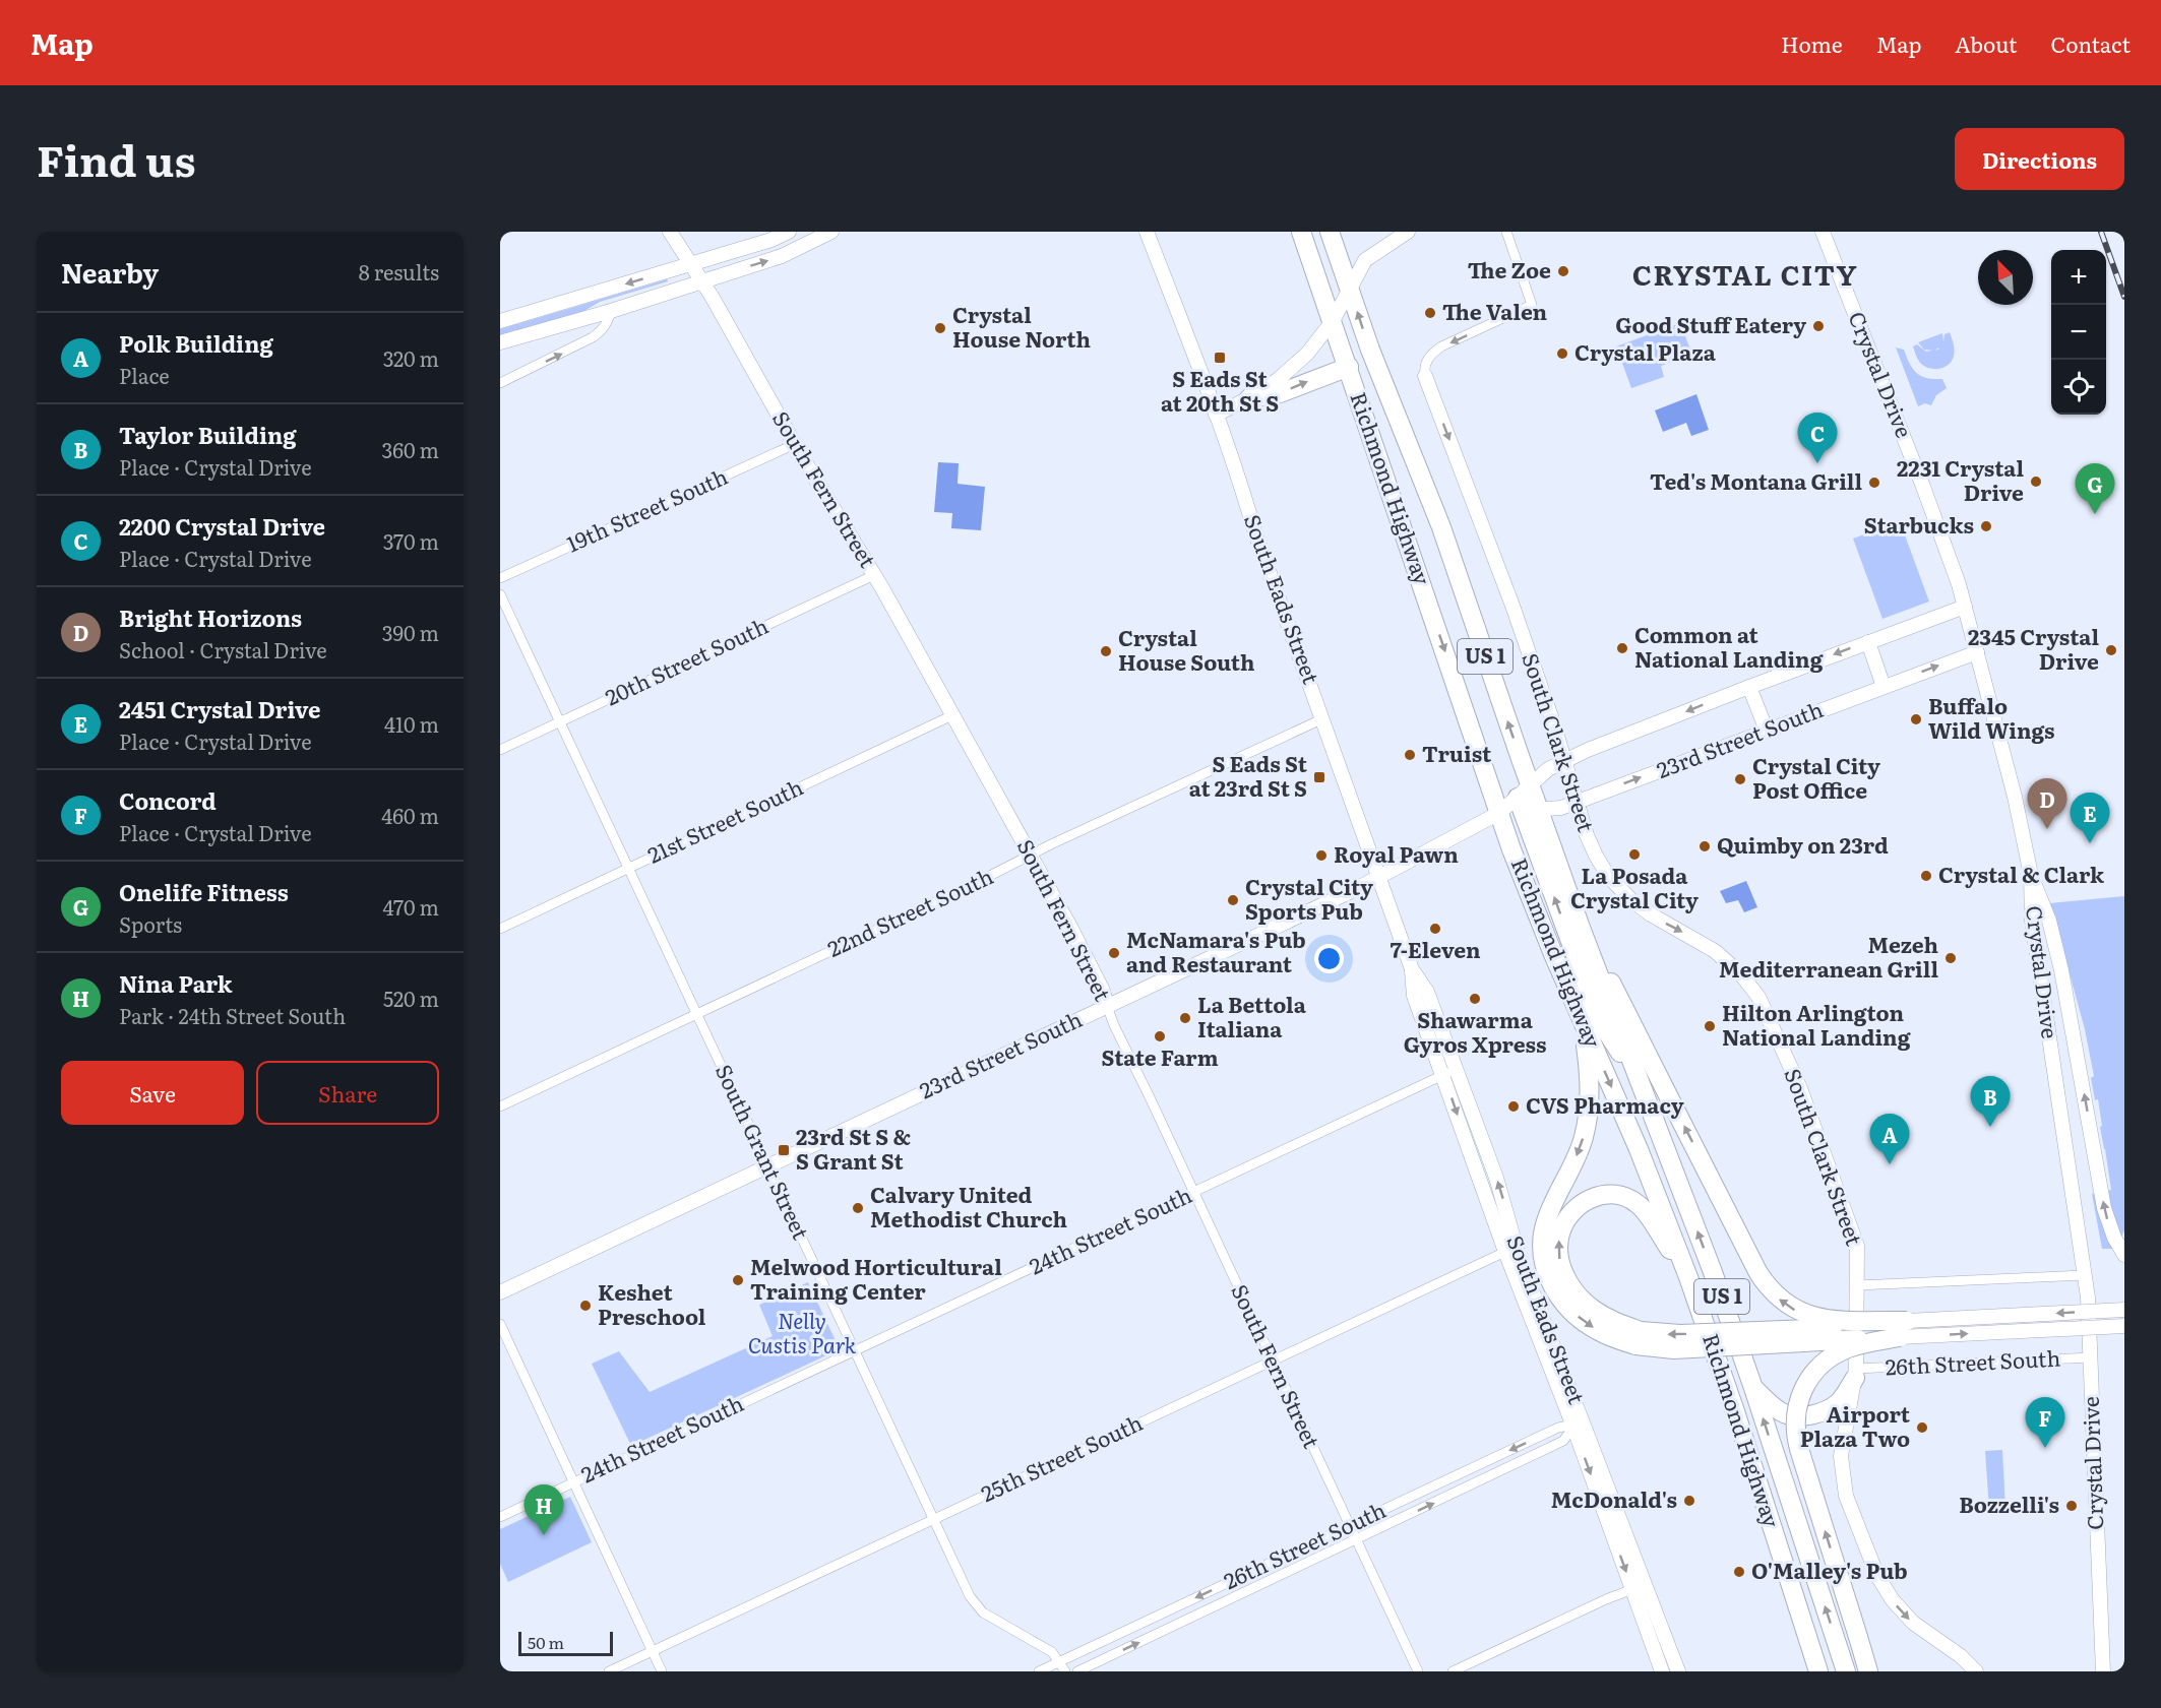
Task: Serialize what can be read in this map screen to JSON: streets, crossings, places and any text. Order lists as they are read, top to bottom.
{
  "streets": {
    "highway": ["Richmond Highway", "US 1"],
    "street": [
      "Crystal Drive",
      "South Fern Street",
      "19th Street South",
      "South Eads Street",
      "20th Street South",
      "23rd Street South",
      "South Clark Street",
      "21st Street South",
      "22nd Street South",
      "South Grant Street",
      "24th Street South",
      "26th Street South",
      "25th Street South"
    ]
  },
  "crossings": [
    ["Crystal Drive", "23rd Street South"],
    ["Crystal Drive", "26th Street South"],
    ["Richmond Highway", "23rd Street South"],
    ["South Fern Street", "19th Street South"],
    ["South Fern Street", "20th Street South"],
    ["South Fern Street", "23rd Street South"],
    ["South Fern Street", "21st Street South"],
    ["South Fern Street", "22nd Street South"],
    ["South Fern Street", "24th Street South"],
    ["South Fern Street", "26th Street South"],
    ["South Fern Street", "25th Street South"],
    ["South Eads Street", "23rd Street South"],
    ["South Eads Street", "22nd Street South"],
    ["South Eads Street", "24th Street South"],
    ["South Eads Street", "26th Street South"],
    ["South Eads Street", "25th Street South"],
    ["20th Street South", "South Grant Street"],
    ["23rd Street South", "South Clark Street"],
    ["23rd Street South", "South Grant Street"],
    ["South Clark Street", "26th Street South"],
    ["21st Street South", "South Grant Street"],
    ["22nd Street South", "South Grant Street"],
    ["South Grant Street", "24th Street South"],
    ["South Grant Street", "26th Street South"],
    ["South Grant Street", "25th Street South"]
  ],
  "one_way": ["South Clark Street"],
  "districts": ["CRYSTAL CITY"],
  "parks": ["Nelly Custis Park"],
  "places": {
    "other": [
      "The Zoe",
      "The Valen",
      "Good Stuff Eatery",
      "Crystal House North",
      "Crystal Plaza",
      "2231 Crystal Drive",
      "Ted's Montana Grill",
      "Starbucks",
      "Common at National Landing",
      "2345 Crystal Drive",
      "Crystal House South",
      "Buffalo Wild Wings",
      "Truist",
      "Crystal City Post Office",
      "Quimby on 23rd",
      "La Posada Crystal City",
      "Royal Pawn",
      "Crystal & Clark",
      "Crystal City Sports Pub",
      "7-Eleven",
      "McNamara's Pub and Restaurant",
      "Mezeh Mediterranean Grill",
      "Shawarma Gyros Xpress",
      "La Bettola Italiana",
      "Hilton Arlington National Landing",
      "State Farm",
      "CVS Pharmacy",
      "Calvary United Methodist Church",
      "Melwood Horticultural Training Center",
      "Keshet Preschool",
      "Airport Plaza Two",
      "McDonald's",
      "Bozzelli's",
      "O'Malley's Pub"
    ],
    "transit": ["S Eads St at 20th St S", "S Eads St at 23rd St S", "23rd St S & S Grant St"]
  },
  "scale_bar": "50 m",
  "north": "top left",
  "page": {
    "header": "Map",
    "nav": [
      "Home",
      "Map",
      "About",
      "Contact"
    ],
    "title": "Find us",
    "buttons": [
      "Directions",
      ["Save", "Share"]
    ],
    "heading": ["Nearby", "8 results"],
    "map_buttons": ["+", "−"],
    "list": [
      {
        "mark": "A",
        "name": "Polk Building",
        "note": "Place",
        "value": "320 m"
      },
      {
        "mark": "B",
        "name": "Taylor Building",
        "note": "Place · Crystal Drive",
        "value": "360 m"
      },
      {
        "mark": "C",
        "name": "2200 Crystal Drive",
        "note": "Place · Crystal Drive",
        "value": "370 m"
      },
      {
        "mark": "D",
        "name": "Bright Horizons",
        "note": "School · Crystal Drive",
        "value": "390 m"
      },
      {
        "mark": "E",
        "name": "2451 Crystal Drive",
        "note": "Place · Crystal Drive",
        "value": "410 m"
      },
      {
        "mark": "F",
        "name": "Concord",
        "note": "Place · Crystal Drive",
        "value": "460 m"
      },
      {
        "mark": "G",
        "name": "Onelife Fitness",
        "note": "Sports",
        "value": "470 m"
      },
      {
        "mark": "H",
        "name": "Nina Park",
        "note": "Park · 24th Street South",
        "value": "520 m"
      }
    ],
    "pins": [
      "C",
      "G",
      "D",
      "E",
      "B",
      "A",
      "F",
      "H"
    ],
    "scale": "50 m"
  }
}
